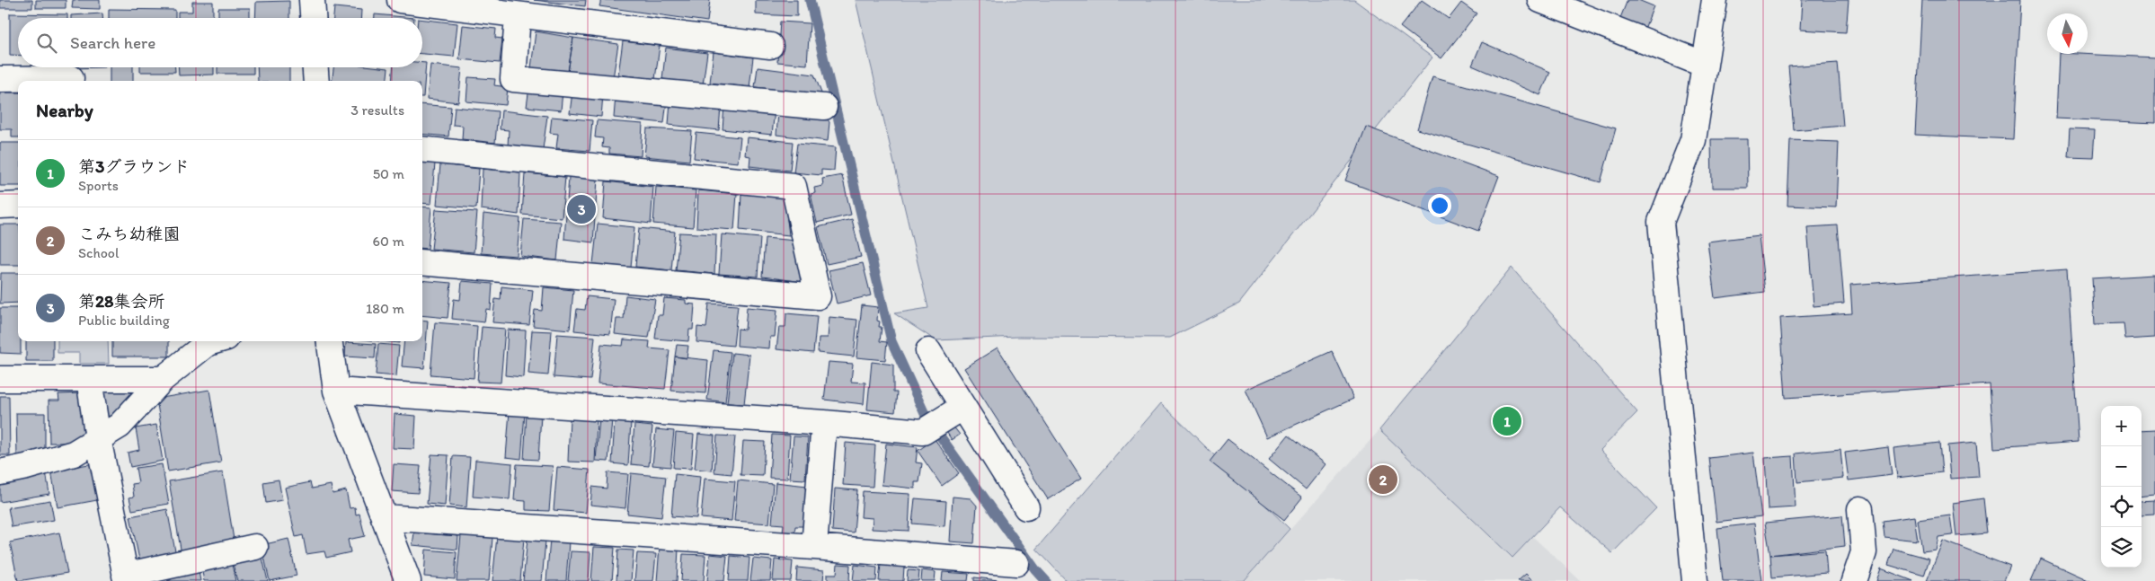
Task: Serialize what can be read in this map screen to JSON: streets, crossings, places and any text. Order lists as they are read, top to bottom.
{
  "north": "bottom",
  "page": {
    "search": "Search here",
    "heading": ["Nearby", "3 results"],
    "list": [
      {
        "mark": "1",
        "name": "第3グラウンド",
        "note": "Sports",
        "value": "50 m"
      },
      {
        "mark": "2",
        "name": "こみち幼稚園",
        "note": "School",
        "value": "60 m"
      },
      {
        "mark": "3",
        "name": "第28集会所",
        "note": "Public building",
        "value": "180 m"
      }
    ],
    "pins": ["3", "1", "2"],
    "map_buttons": ["+", "−"]
  }
}
